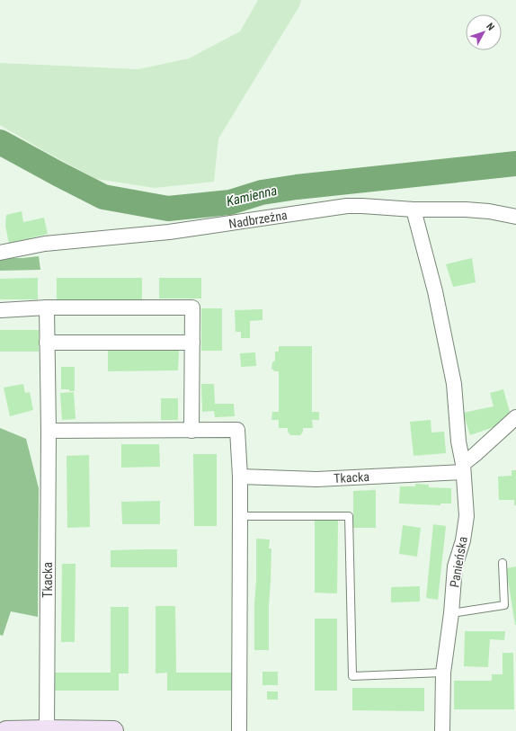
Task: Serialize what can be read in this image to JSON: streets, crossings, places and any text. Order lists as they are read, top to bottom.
{
  "streets": {
    "street": ["Nadbrzeżna", "Tkacka", "Panieńska"]
  },
  "crossings": [
    ["Nadbrzeżna", "Panieńska"],
    ["Tkacka", "Panieńska"]
  ],
  "water": ["Kamienna"],
  "north": "top right"
}
